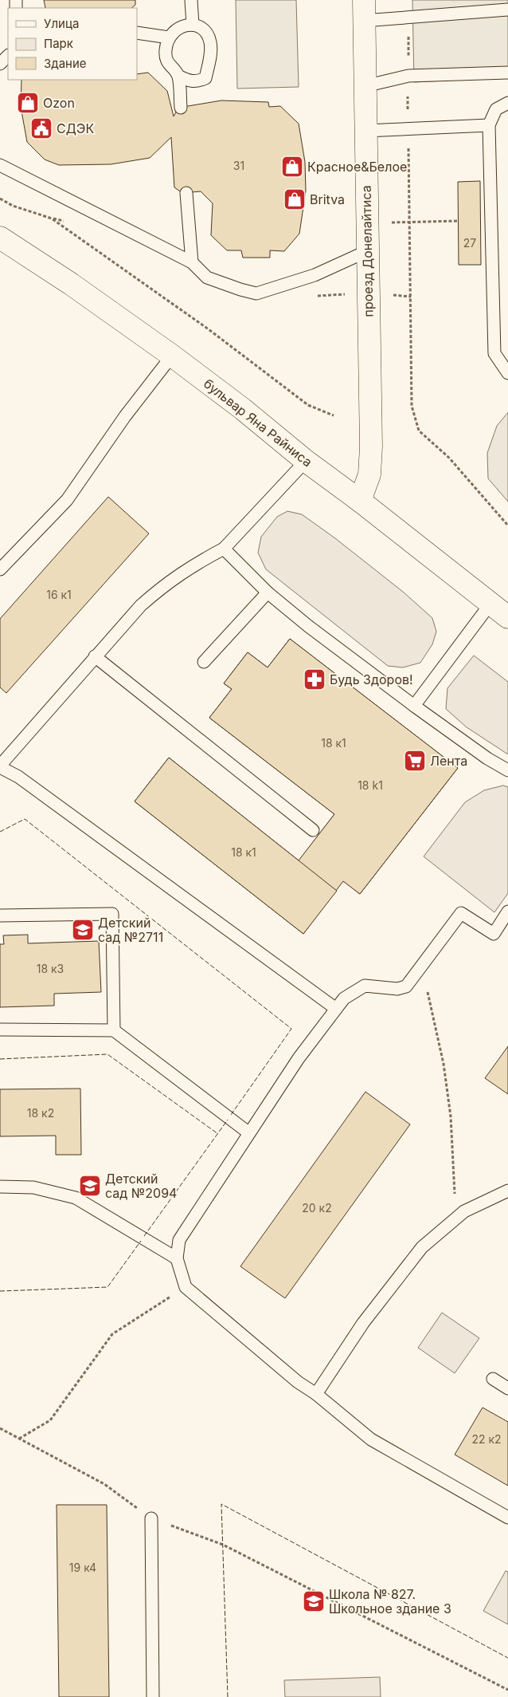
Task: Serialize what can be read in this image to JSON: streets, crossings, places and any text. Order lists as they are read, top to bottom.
{
  "streets": {
    "main road": ["проезд Донелайтиса", "бульвар Яна Райниса"]
  },
  "crossings": [
    ["проезд Донелайтиса", "бульвар Яна Райниса"]
  ],
  "places": {
    "shop": ["Ozon", "Красное&Белое", "Britva"],
    "public building": ["СДЭК"],
    "pharmacy": ["Будь Здоров!"],
    "supermarket": ["Лента"],
    "school or university": ["Детский сад №2711", "Детский сад №2094", "Школа № 827. Школьное здание 3"]
  },
  "house_numbers": [
    "31",
    "27",
    "16 к1",
    "18 к1",
    "18 k1",
    "18 к1",
    "18 к3",
    "18 к2",
    "20 к2",
    "22 к2",
    "19 к4"
  ],
  "legend": ["Улица", "Парк", "Здание"]
}
